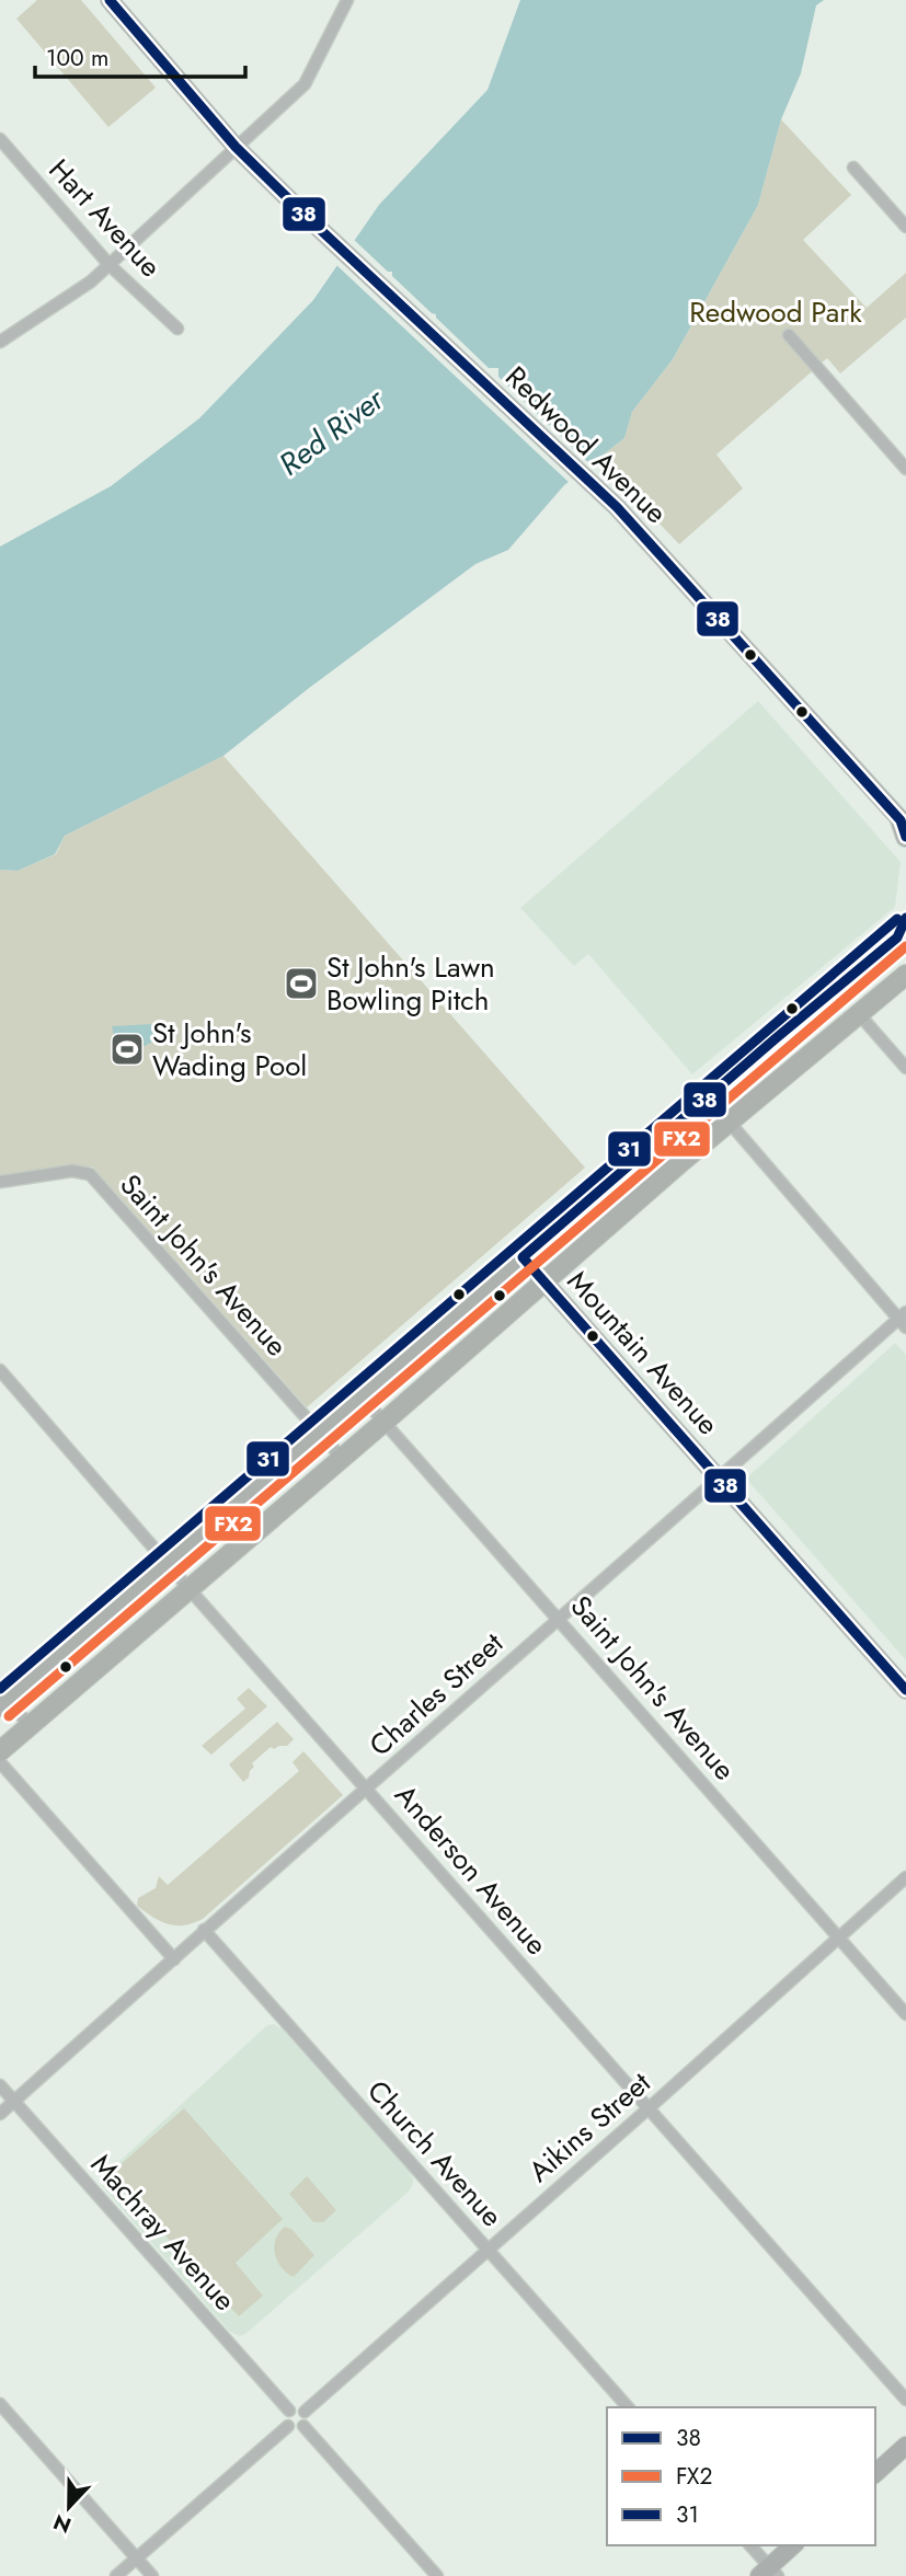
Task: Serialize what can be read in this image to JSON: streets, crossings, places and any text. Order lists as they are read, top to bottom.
{
  "streets": {
    "main road": ["Redwood Avenue", "Mountain Avenue"],
    "street": [
      "Hart Avenue",
      "Saint John's Avenue",
      "Charles Street",
      "Anderson Avenue",
      "Aikins Street",
      "Church Avenue",
      "Machray Avenue"
    ]
  },
  "crossings": [
    ["Saint John's Avenue", "Charles Street"],
    ["Saint John's Avenue", "Aikins Street"],
    ["Mountain Avenue", "Charles Street"],
    ["Charles Street", "Anderson Avenue"],
    ["Charles Street", "Church Avenue"],
    ["Charles Street", "Machray Avenue"],
    ["Anderson Avenue", "Aikins Street"],
    ["Aikins Street", "Church Avenue"],
    ["Aikins Street", "Machray Avenue"]
  ],
  "water": ["Red River"],
  "parks": ["Redwood Park"],
  "places": {
    "sports": ["St John's Lawn Bowling Pitch", "St John's Wading Pool"]
  },
  "lines": ["transit line 38", "transit line 31", "transit line FX2"],
  "legend": ["38", "FX2", "31"],
  "scale_bar": "100 m",
  "north": "bottom"
}
